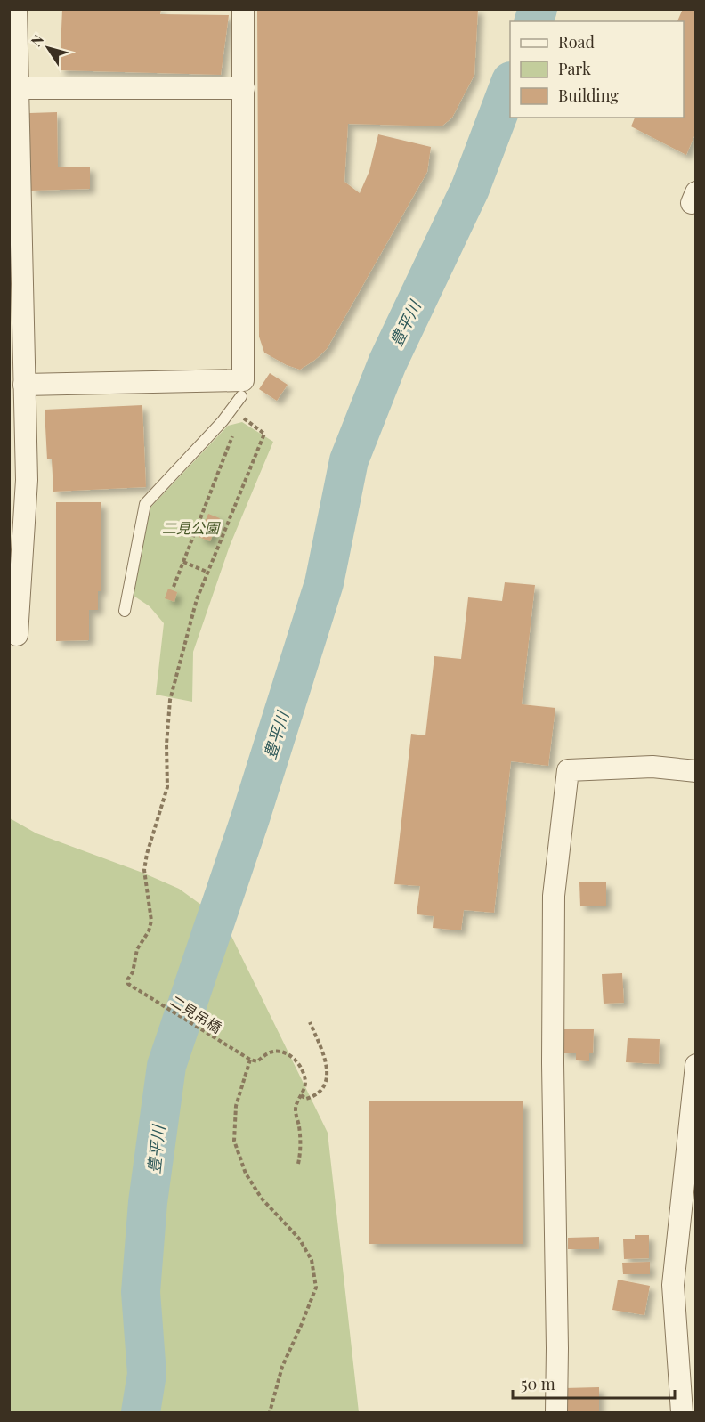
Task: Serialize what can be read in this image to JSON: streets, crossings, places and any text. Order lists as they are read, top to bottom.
{
  "streets": {
    "path": ["二見吊橋"]
  },
  "water": ["豊平川"],
  "parks": ["二見公園"],
  "legend": ["Road", "Park", "Building"],
  "scale_bar": "50 m",
  "north": "top left"
}
